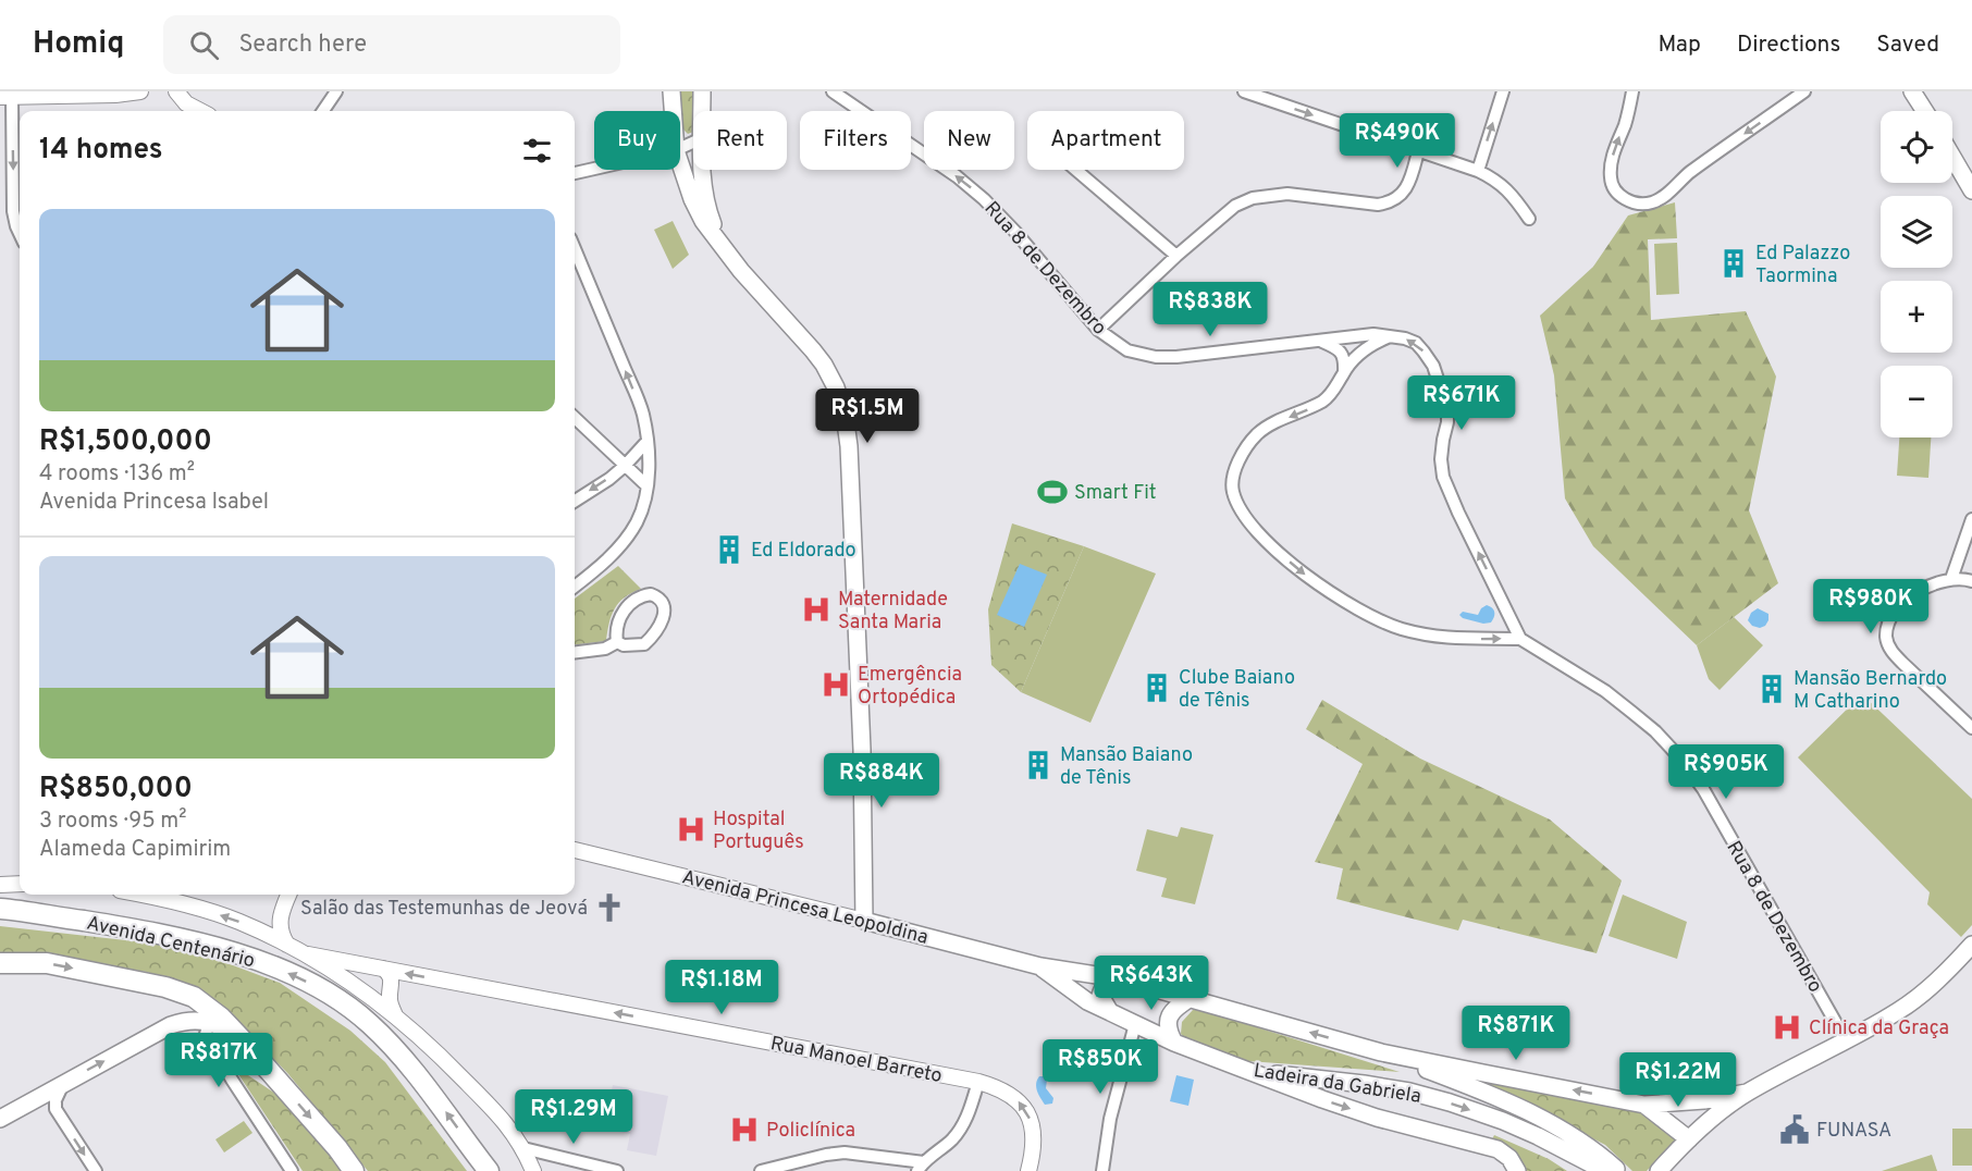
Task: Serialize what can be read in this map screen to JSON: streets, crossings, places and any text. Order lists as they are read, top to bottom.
{
  "streets": {
    "main road": ["Avenida Princesa Leopoldina", "Avenida Centenário", "Ladeira da Gabriela"],
    "street": ["Rua 8 de Dezembro", "Rua Manoel Barreto"]
  },
  "crossings": [
    ["Avenida Princesa Leopoldina", "Ladeira da Gabriela"],
    ["Avenida Centenário", "Rua Manoel Barreto"]
  ],
  "one_way": ["Rua 8 de Dezembro", "Rua Manoel Barreto"],
  "places": {
    "building": [
      "Ed Palazzo Taormina",
      "Ed Eldorado",
      "Clube Baiano de Tênis",
      "Mansão Bernardo M Catharino",
      "Mansão Baiano de Tênis"
    ],
    "sports": ["Smart Fit"],
    "hospital": [
      "Maternidade Santa Maria",
      "Emergência Ortopédica",
      "Hospital Português",
      "Clínica da Graça",
      "Policlínica"
    ],
    "church": ["Salão das Testemunhas de Jeová"],
    "public building": ["FUNASA"]
  },
  "page": {
    "header": "Homiq",
    "search": "Search here",
    "nav": ["Map", "Directions", "Saved"],
    "map_buttons": ["+", "−"],
    "chip": [
      "Buy",
      "Rent",
      "Filters",
      "New",
      "Apartment"
    ],
    "heading": "14 homes",
    "price": [
      "R$490K",
      "R$838K",
      "R$671K",
      "R$1.5M",
      "R$980K",
      "R$905K",
      "R$884K",
      "R$643K",
      "R$1.18M",
      "R$871K",
      "R$817K",
      "R$850K",
      "R$1.22M",
      "R$1.29M"
    ],
    "list": [
      {
        "name": "R$1,500,000",
        "note": "4 rooms · 136 m² · Avenida Princesa Isabel"
      },
      {
        "name": "R$850,000",
        "note": "3 rooms · 95 m² · Alameda Capimirim"
      }
    ]
  }
}
